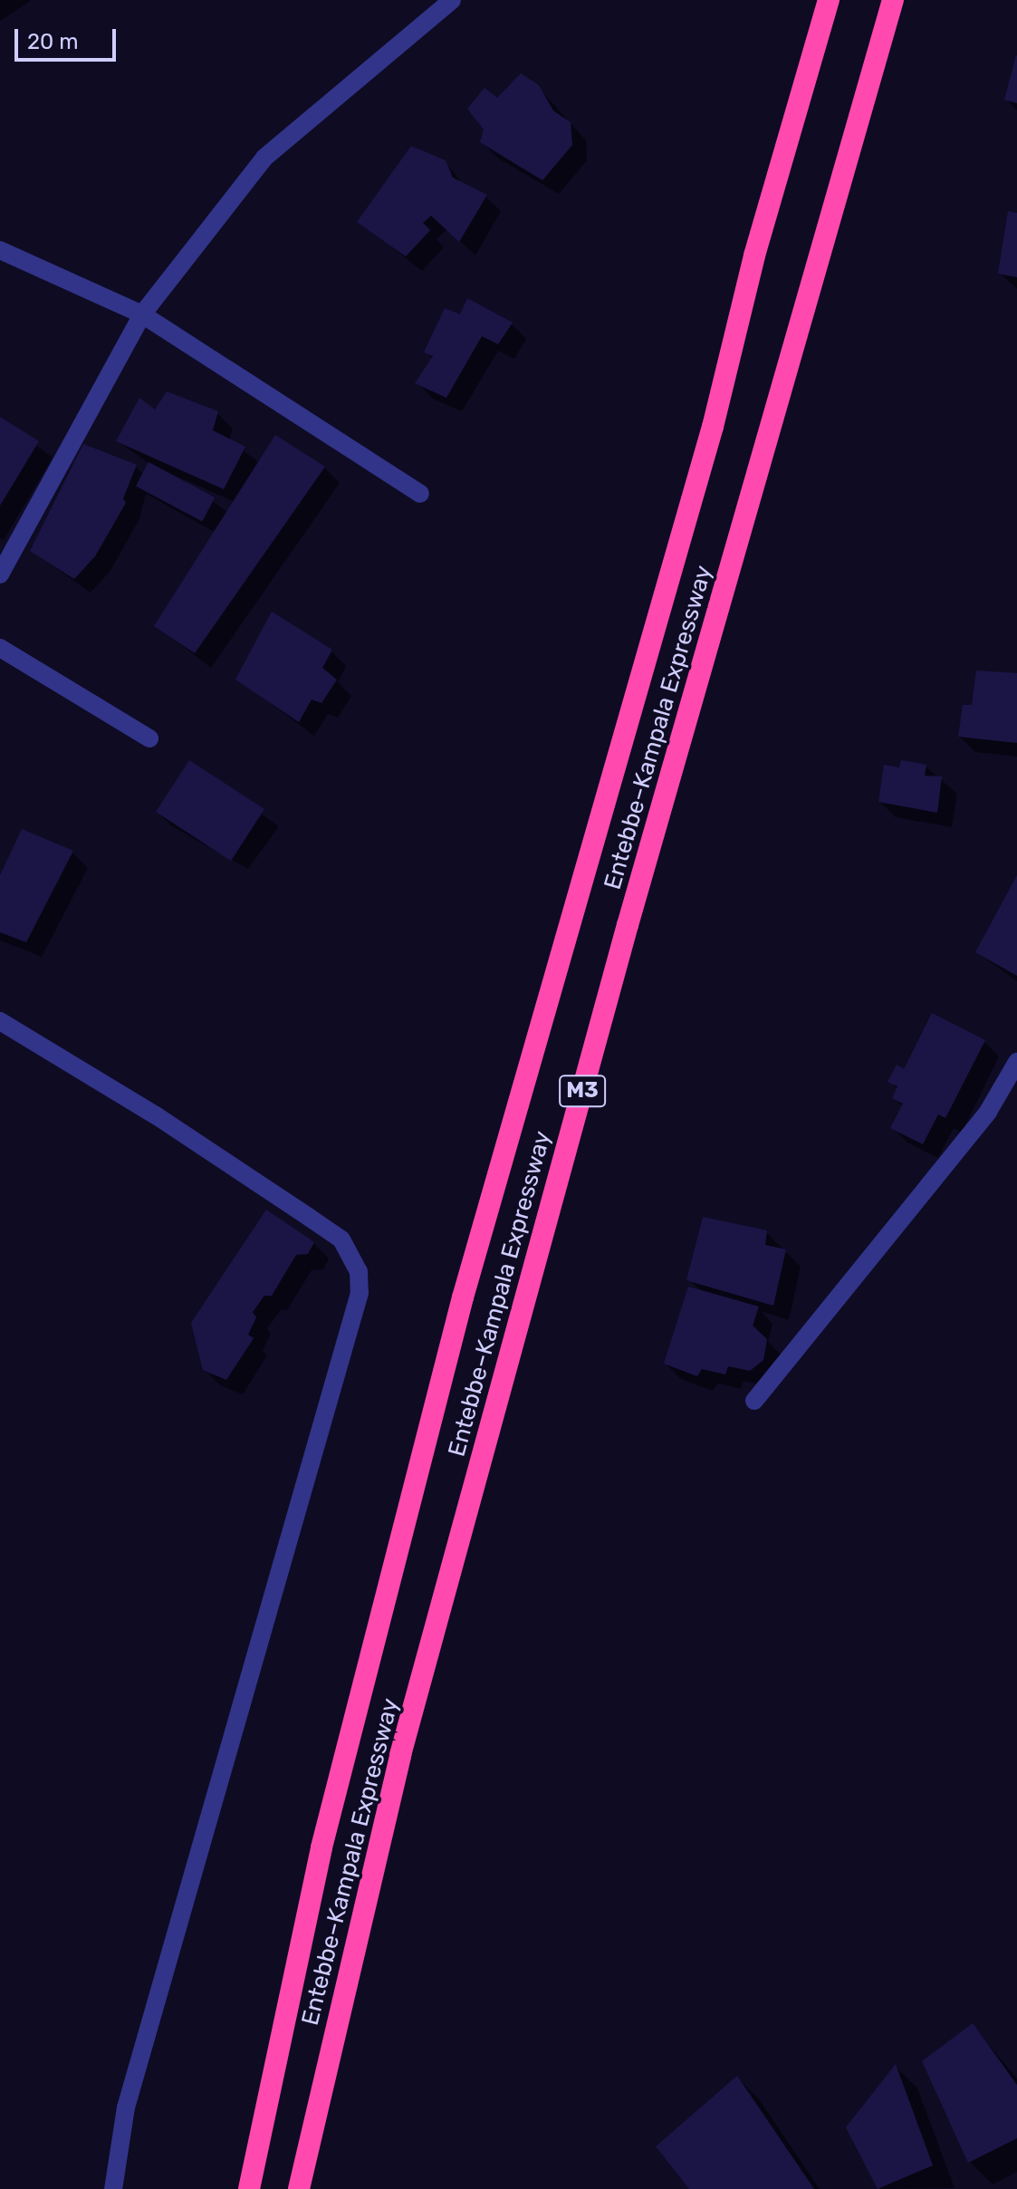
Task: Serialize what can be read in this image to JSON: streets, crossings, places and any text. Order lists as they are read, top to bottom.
{
  "streets": {
    "highway": ["Entebbe–Kampala Expressway", "M3"]
  },
  "scale_bar": "20 m"
}
